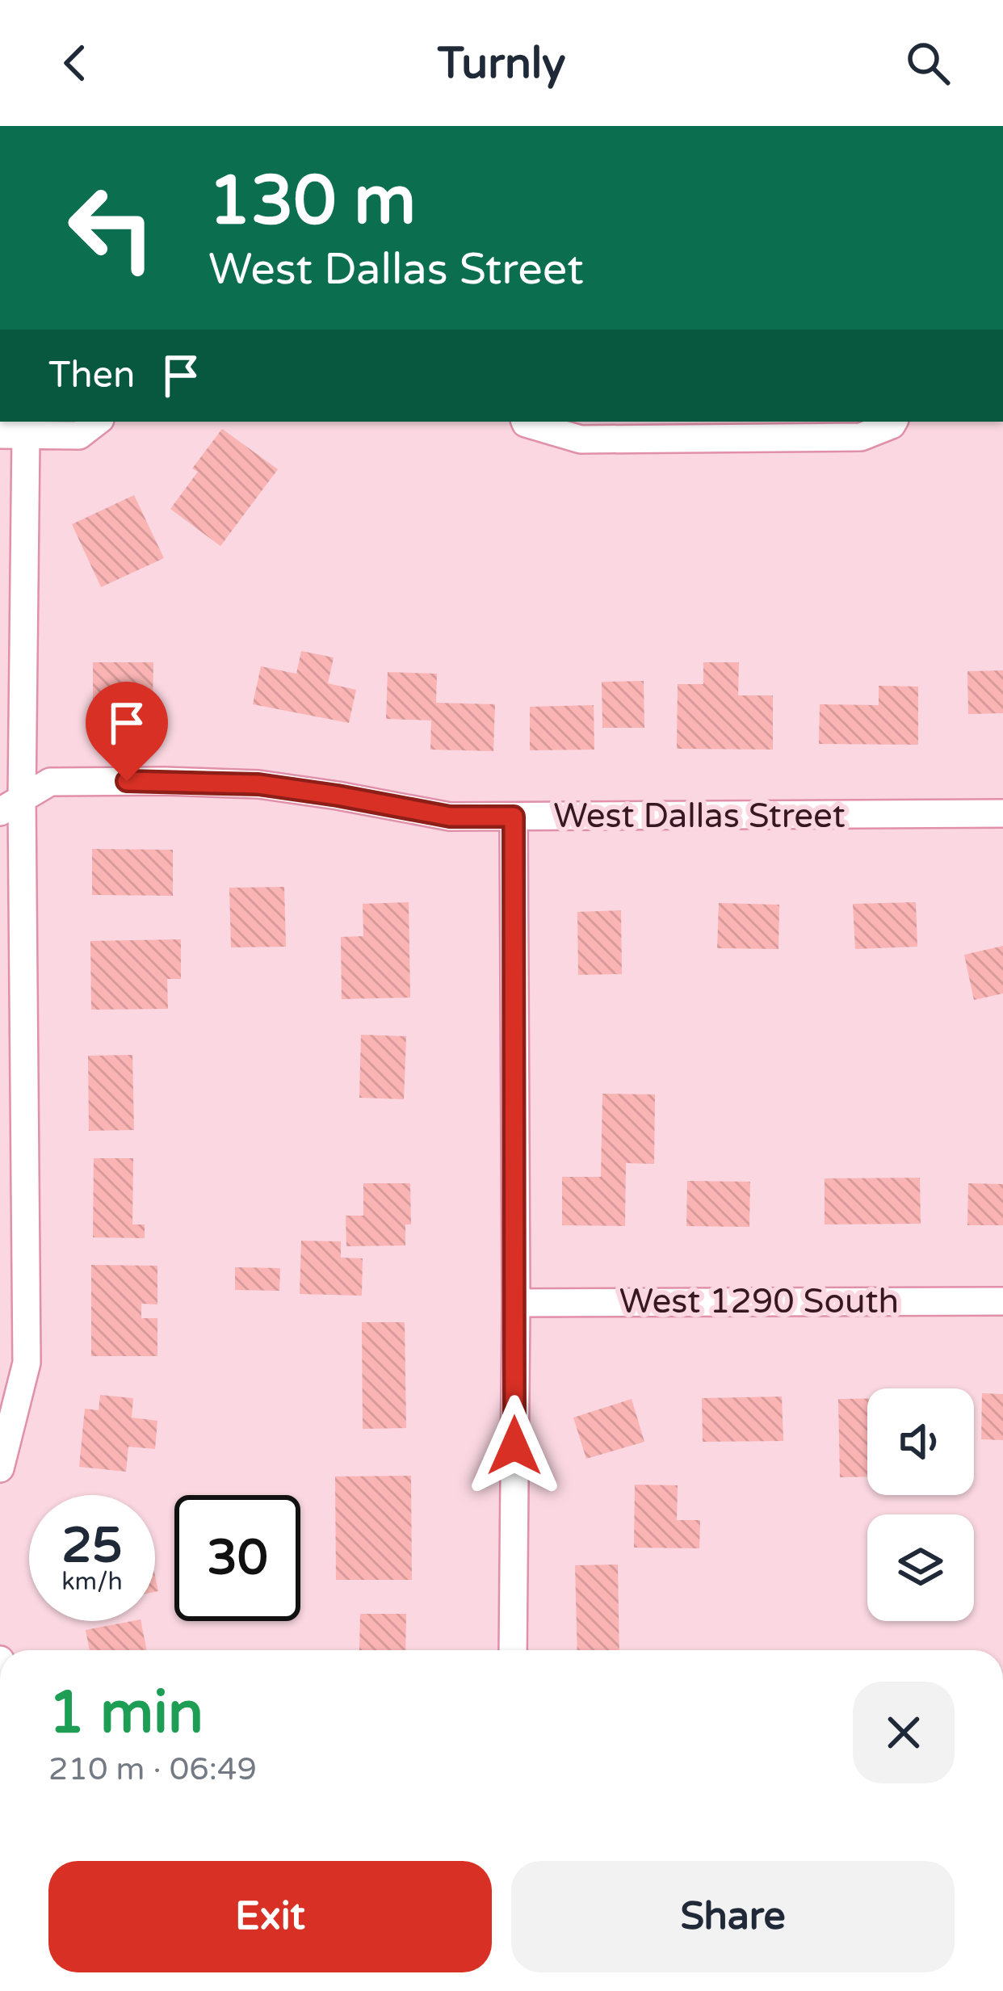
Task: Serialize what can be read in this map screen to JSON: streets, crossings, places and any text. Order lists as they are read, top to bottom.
{
  "streets": {
    "street": ["West Dallas Street", "West 1290 South"]
  },
  "page": {
    "header": "Turnly",
    "turn": ["130 m", "West Dallas Street"],
    "then": "Then",
    "speed": "25 km/h",
    "limit": "30",
    "heading": ["1 min", "210 m · 06:49"],
    "buttons": ["Exit", "Share"]
  }
}
